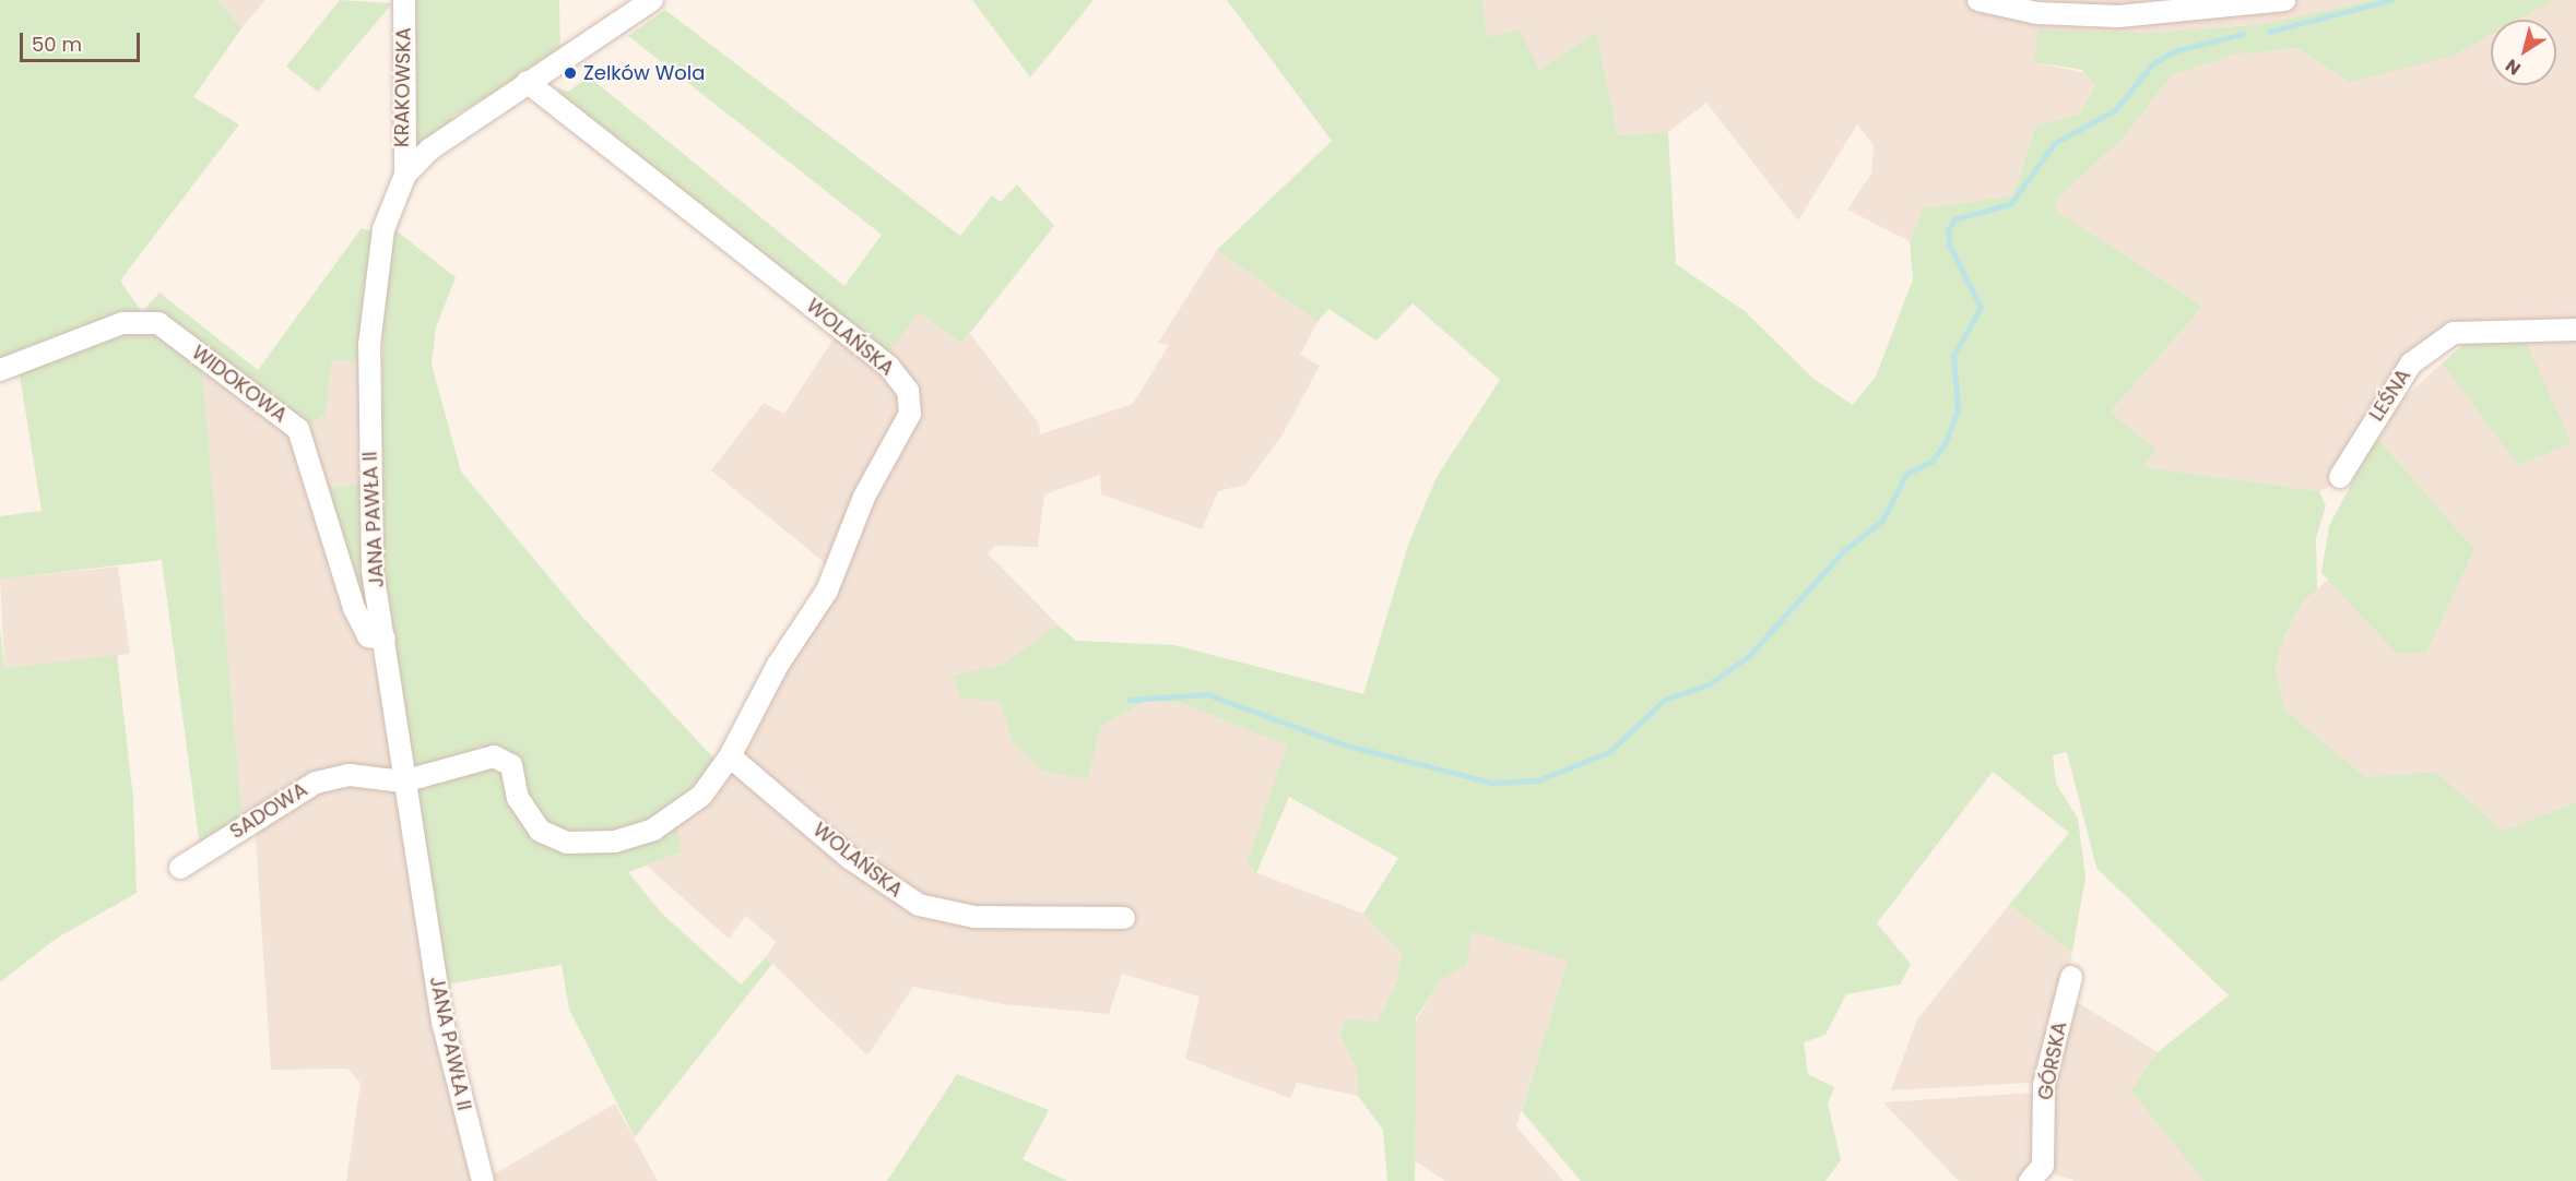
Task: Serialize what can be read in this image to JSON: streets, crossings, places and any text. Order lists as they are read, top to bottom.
{
  "streets": {
    "street": [
      "KRAKOWSKA",
      "WOLAŃSKA",
      "WIDOKOWA",
      "LEŚNA",
      "JANA PAWŁA II",
      "SADOWA",
      "GÓRSKA"
    ]
  },
  "crossings": [
    ["KRAKOWSKA", "JANA PAWŁA II"],
    ["WOLAŃSKA", "JANA PAWŁA II"],
    ["WOLAŃSKA", "SADOWA"],
    ["WIDOKOWA", "JANA PAWŁA II"],
    ["JANA PAWŁA II", "SADOWA"]
  ],
  "places": ["Zelków Wola"],
  "scale_bar": "50 m",
  "north": "bottom left"
}
